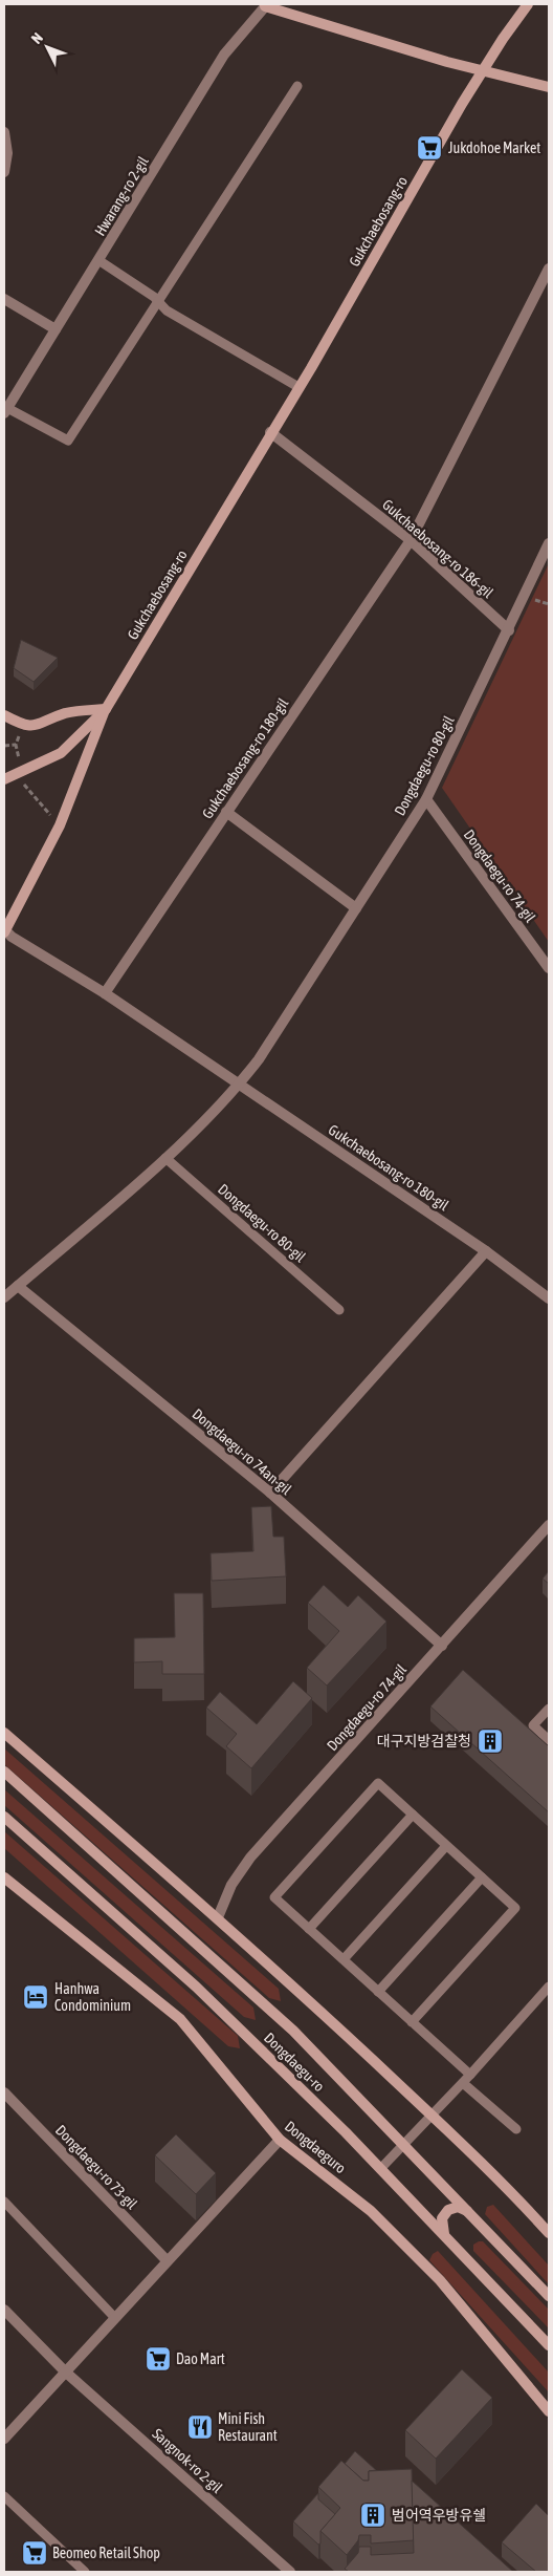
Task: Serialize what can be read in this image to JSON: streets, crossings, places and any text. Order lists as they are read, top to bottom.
{
  "streets": {
    "main road": ["Gukchaebosang-ro", "Dongdaegu-ro", "Dongdaeguro"],
    "street": [
      "Hwarang-ro 2-gil",
      "Gukchaebosang-ro 186-gil",
      "Gukchaebosang-ro 180-gil",
      "Dongdaegu-ro 80-gil",
      "Dongdaegu-ro 74-gil",
      "Dongdaegu-ro 74an-gil",
      "Dongdaegu-ro 73-gil",
      "Sangnok-ro 2-gil"
    ]
  },
  "crossings": [
    ["Gukchaebosang-ro", "Gukchaebosang-ro 186-gil"],
    ["Gukchaebosang-ro 186-gil", "Gukchaebosang-ro 180-gil"],
    ["Gukchaebosang-ro 186-gil", "Dongdaegu-ro 80-gil"],
    ["Gukchaebosang-ro 180-gil", "Dongdaegu-ro 80-gil"],
    ["Dongdaegu-ro 80-gil", "Dongdaegu-ro 74-gil"],
    ["Dongdaegu-ro 80-gil", "Dongdaegu-ro 74an-gil"],
    ["Dongdaegu-ro 74-gil", "Dongdaegu-ro 74an-gil"]
  ],
  "places": {
    "supermarket": ["Jukdohoe Market", "Dao Mart", "Beomeo Retail Shop"],
    "building": ["대구지방검찰청", "범어역우방유쉘"],
    "hotel": ["Hanhwa Condominium"],
    "restaurant": ["Mini Fish Restaurant"]
  },
  "north": "top left"
}
